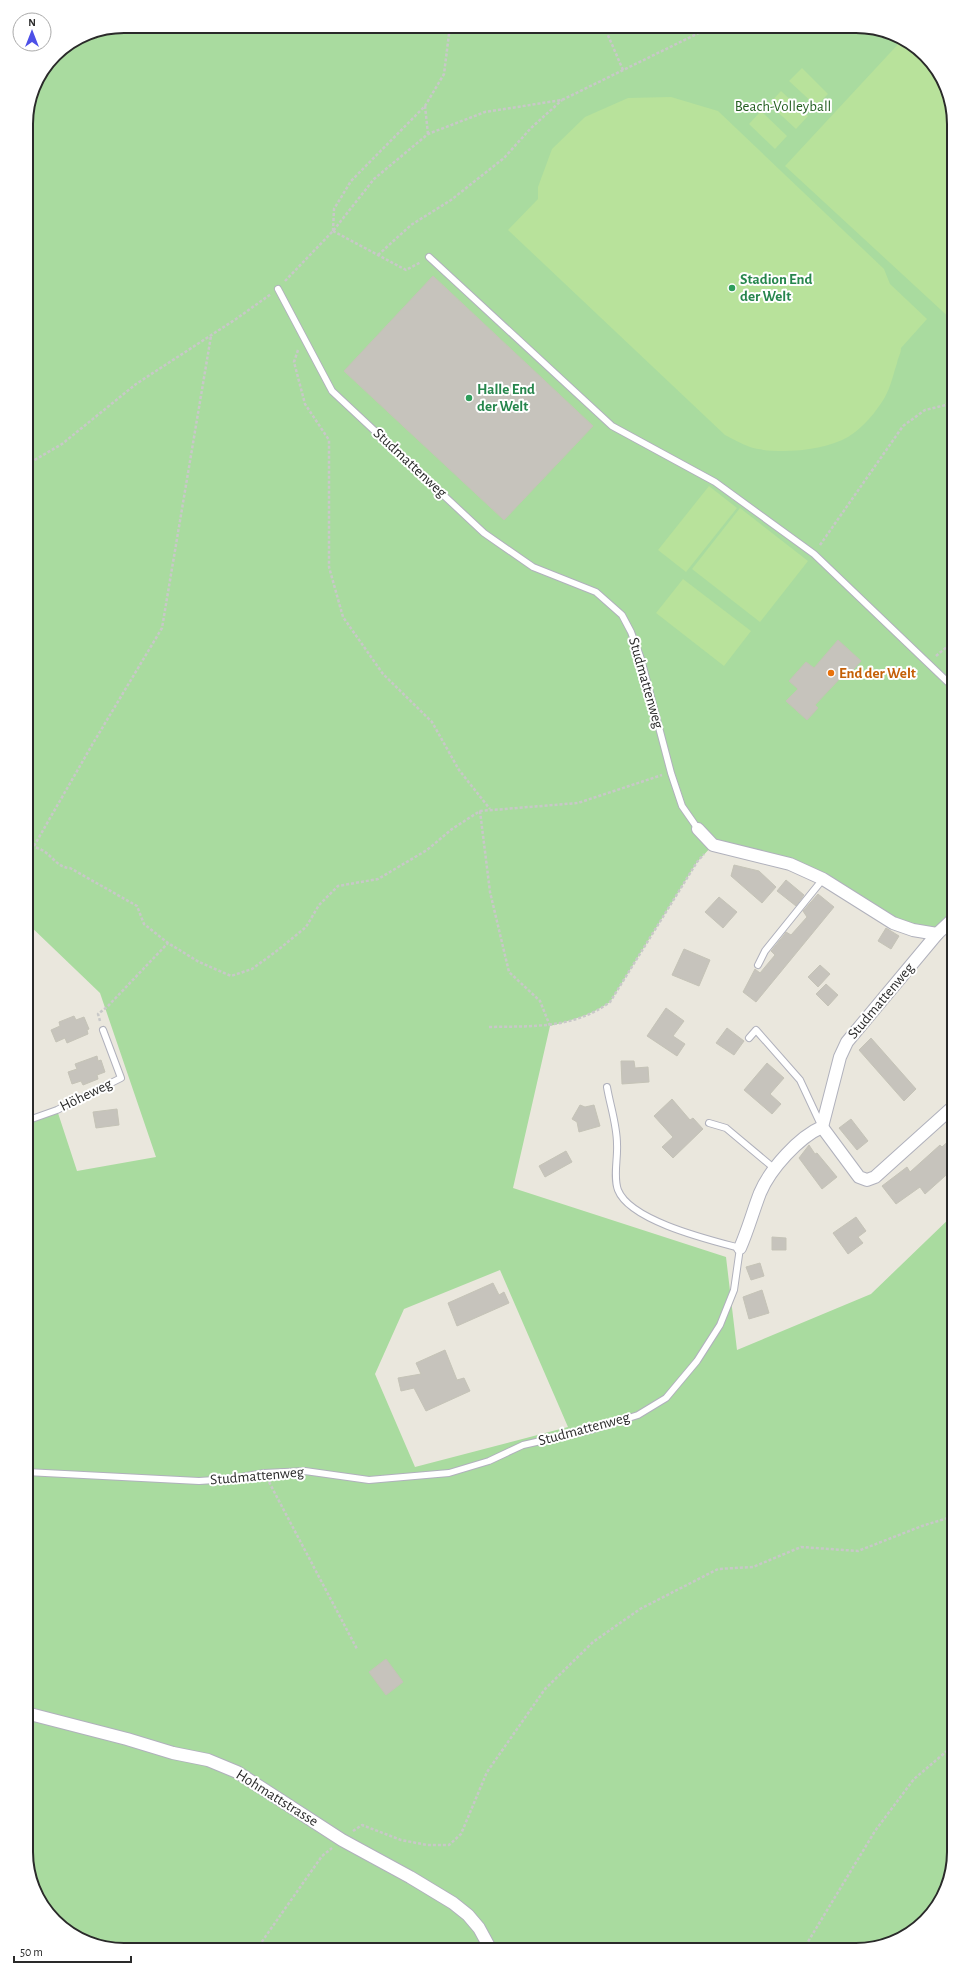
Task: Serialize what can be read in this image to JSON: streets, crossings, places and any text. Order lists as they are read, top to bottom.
{
  "streets": {
    "street": ["Studmattenweg", "Hohmattstrasse"],
    "lane": ["Höheweg"]
  },
  "parks": ["Beach-Volleyball"],
  "places": ["Stadion End der Welt", "Halle End der Welt", "End der Welt"],
  "scale_bar": "50 m",
  "north": "top"
}
